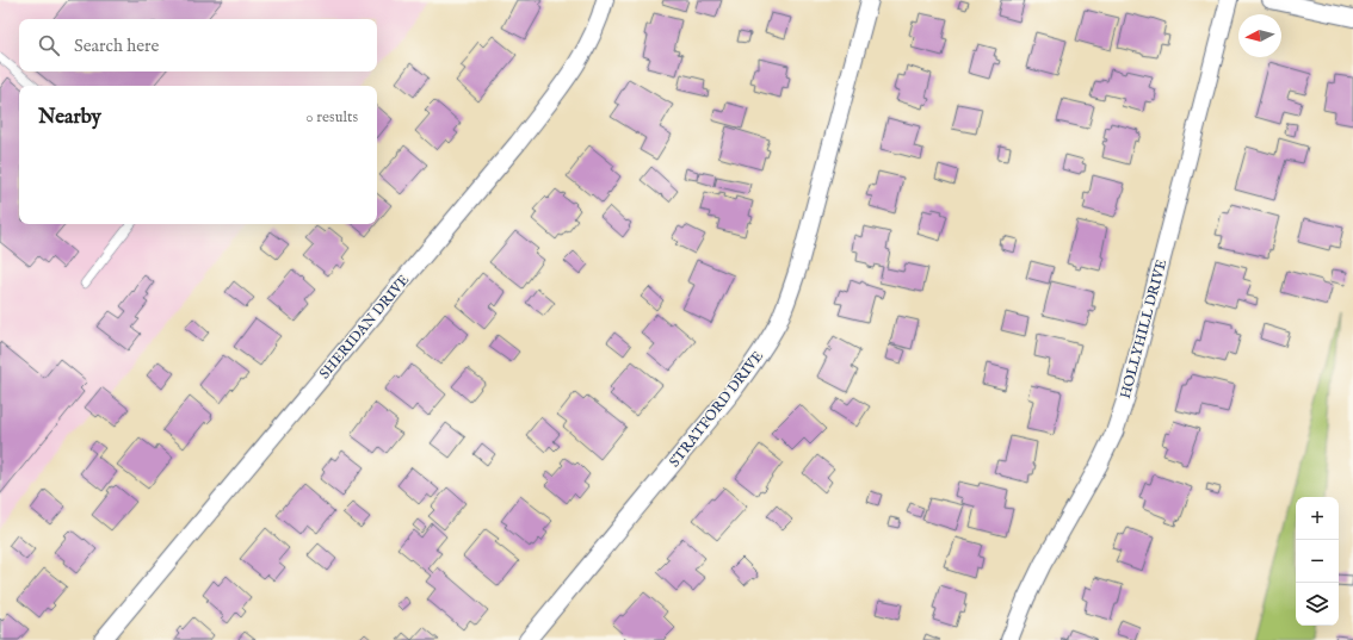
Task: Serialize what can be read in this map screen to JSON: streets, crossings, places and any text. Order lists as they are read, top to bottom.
{
  "streets": {
    "street": ["SHERIDAN DRIVE", "HOLLYHILL DRIVE", "STRATFORD DRIVE"]
  },
  "north": "left",
  "page": {
    "search": "Search here",
    "heading": ["Nearby", "0 results"],
    "map_buttons": ["+", "−"]
  }
}
